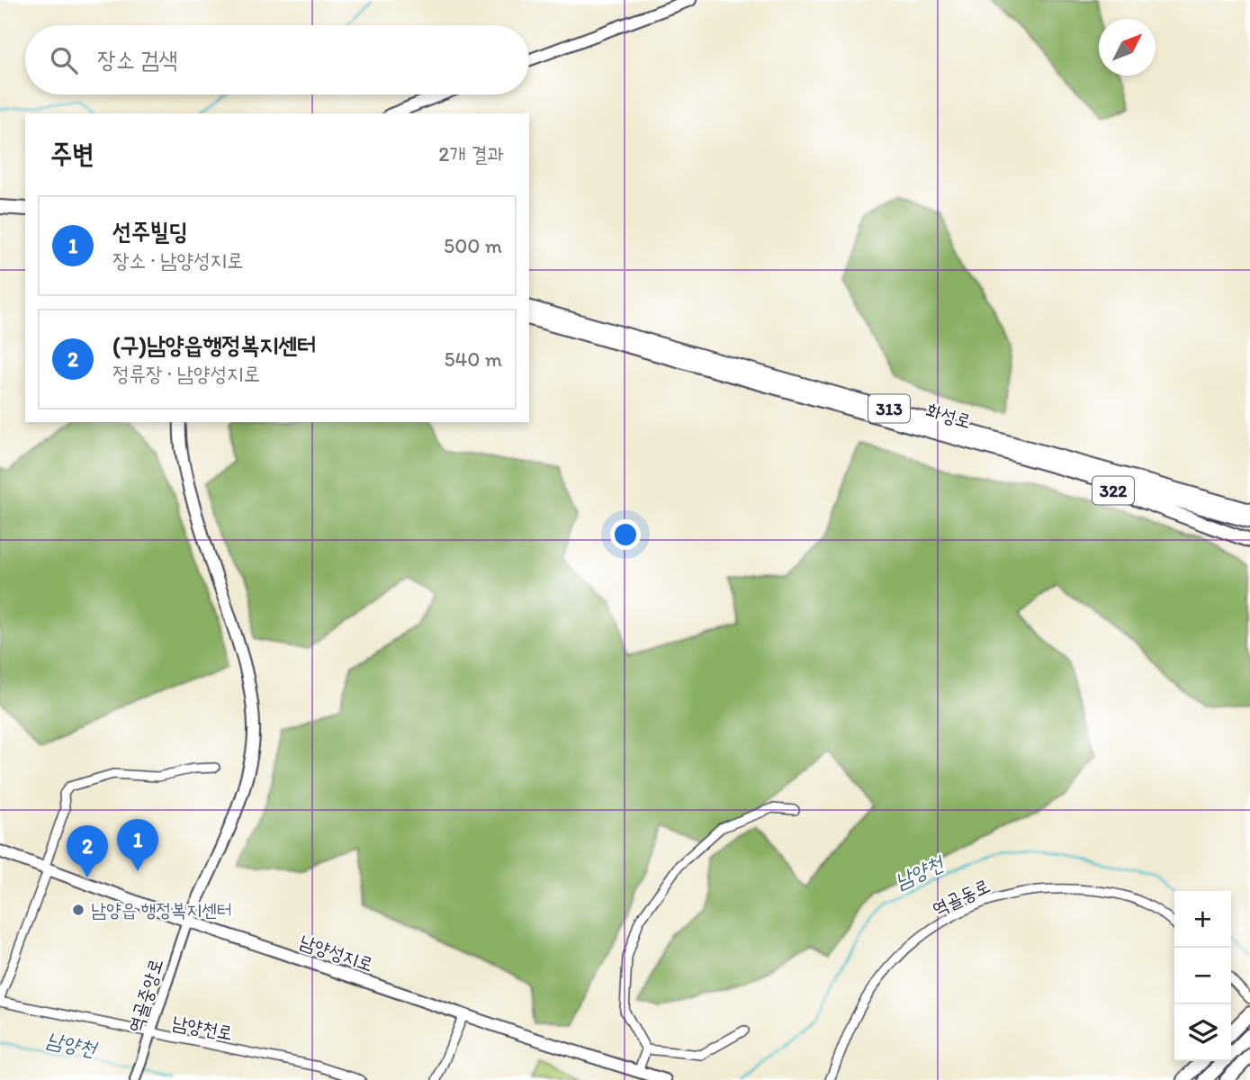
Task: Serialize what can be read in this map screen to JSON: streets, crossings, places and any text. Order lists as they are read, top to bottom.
{
  "streets": {
    "main road": [
      "313",
      "화성로",
      "322",
      "남양성지로"
    ],
    "street": ["역골동로", "역골중앙로", "남양천로"]
  },
  "crossings": [
    ["화성로", "322"],
    ["남양성지로", "역골중앙로"],
    ["역골중앙로", "남양천로"]
  ],
  "water": ["남양천"],
  "places": ["남양읍 행정복지센터"],
  "north": "top right",
  "page": {
    "search": "장소 검색",
    "heading": ["주변", "2개 결과"],
    "list": [
      {
        "mark": "1",
        "name": "선주빌딩",
        "note": "장소 · 남양성지로",
        "value": "500 m"
      },
      {
        "mark": "2",
        "name": "(구)남양읍행정복지센터",
        "note": "정류장 · 남양성지로",
        "value": "540 m"
      }
    ],
    "pins": ["1", "2"],
    "map_buttons": ["+", "−"]
  }
}
